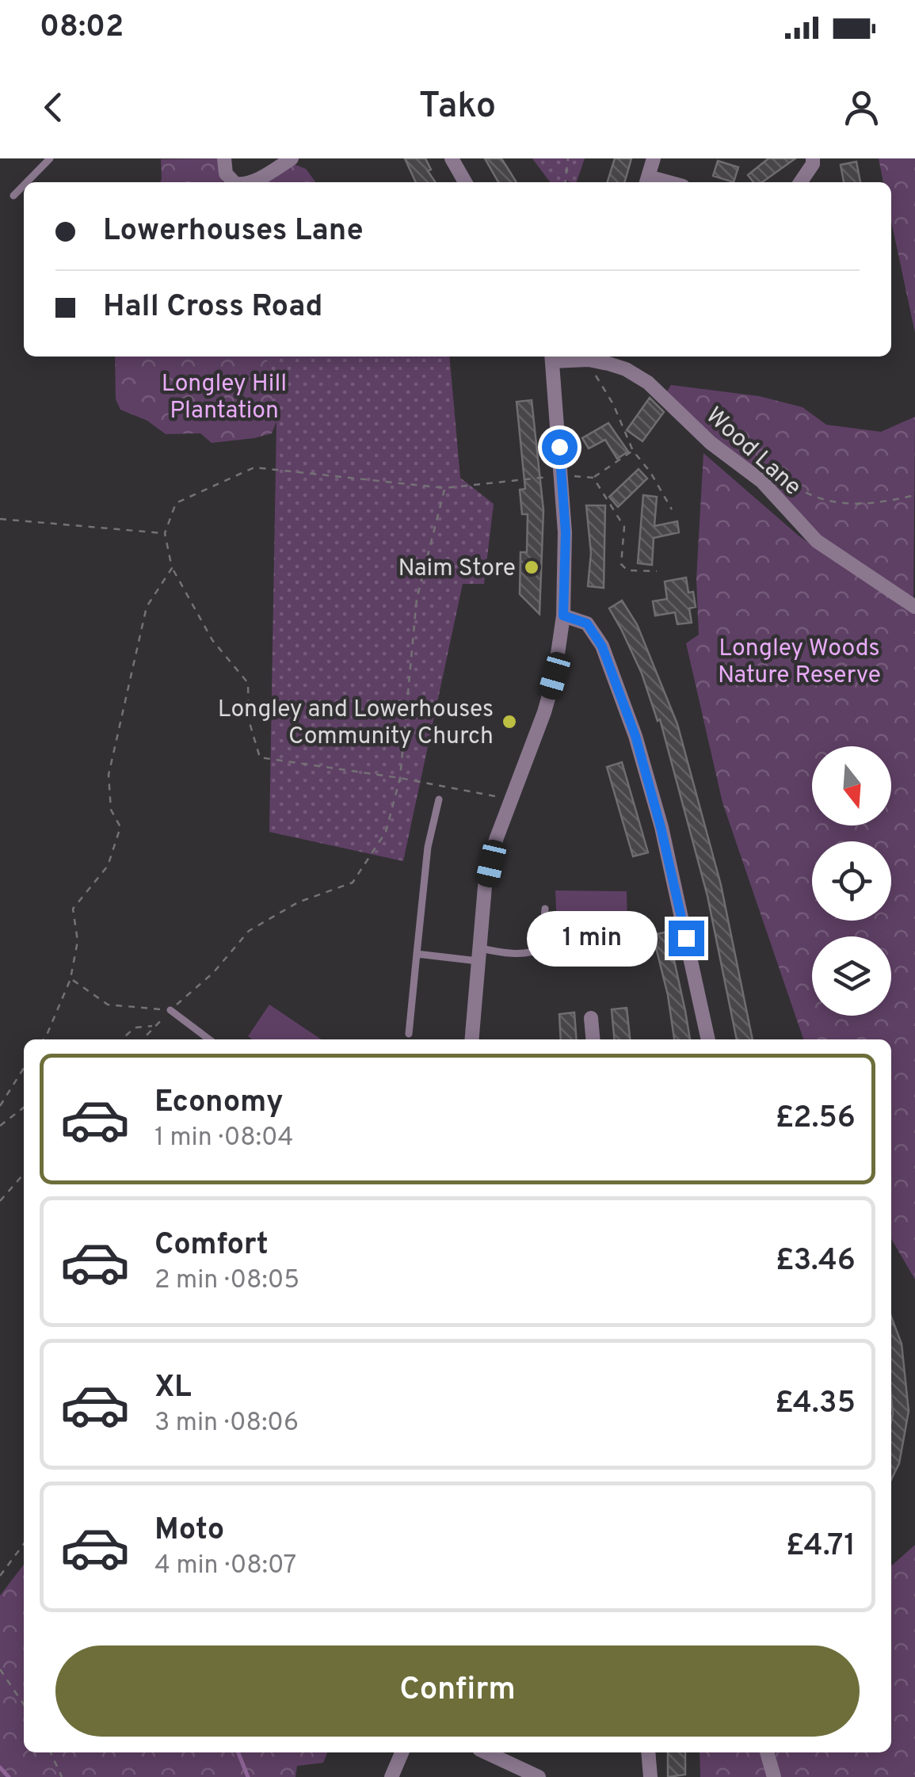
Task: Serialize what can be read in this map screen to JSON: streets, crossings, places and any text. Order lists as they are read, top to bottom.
{
  "streets": {
    "street": ["Wood Lane"]
  },
  "parks": ["Longley Hill Plantation", "Longley Woods Nature Reserve"],
  "places": ["Naim Store", "Longley and Lowerhouses Community Church"],
  "north": "bottom",
  "page": {
    "status": "08:02",
    "header": "Tako",
    "banner": ["Lowerhouses Lane", "Hall Cross Road"],
    "bubble": "1 min",
    "list": [
      {
        "name": "Economy",
        "note": "1 min · 08:04",
        "value": "£2.56"
      },
      {
        "name": "Comfort",
        "note": "2 min · 08:05",
        "value": "£3.46"
      },
      {
        "name": "XL",
        "note": "3 min · 08:06",
        "value": "£4.35"
      },
      {
        "name": "Moto",
        "note": "4 min · 08:07",
        "value": "£4.71"
      }
    ],
    "buttons": "Confirm"
  }
}
